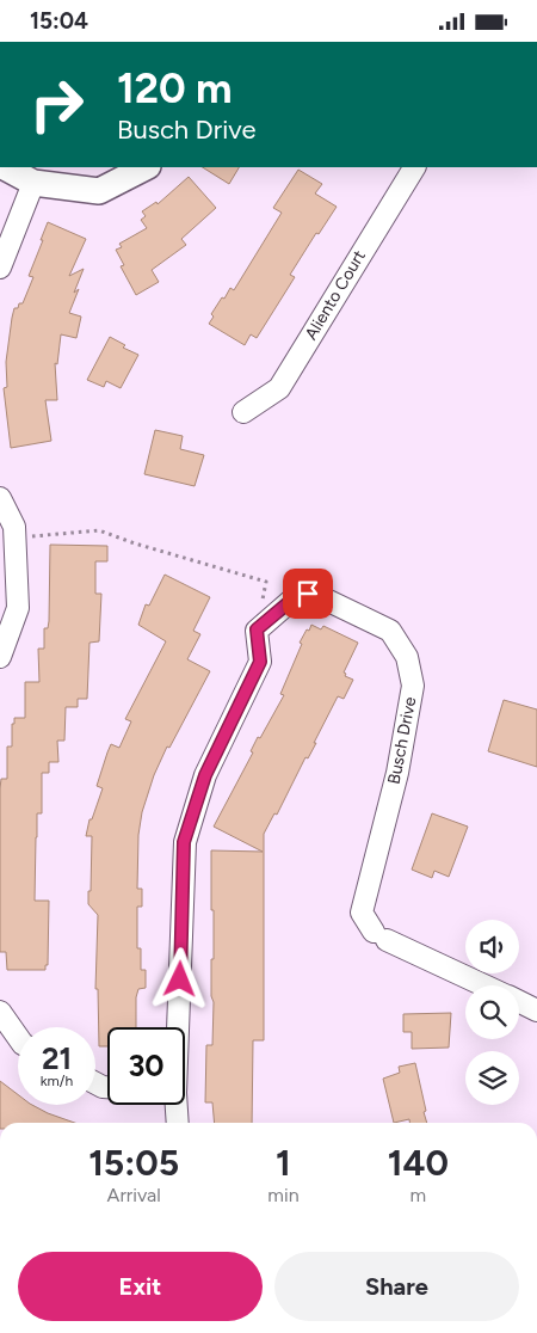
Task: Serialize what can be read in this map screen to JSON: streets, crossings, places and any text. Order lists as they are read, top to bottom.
{
  "streets": {
    "street": ["Aliento Court", "Busch Drive"]
  },
  "page": {
    "status": "15:04",
    "turn": ["120 m", "Busch Drive"],
    "speed": "21 km/h",
    "limit": "30",
    "eta": [
      "15:05",
      "Arrival",
      "1",
      "min",
      "140",
      "m"
    ],
    "buttons": ["Exit", "Share"]
  }
}
